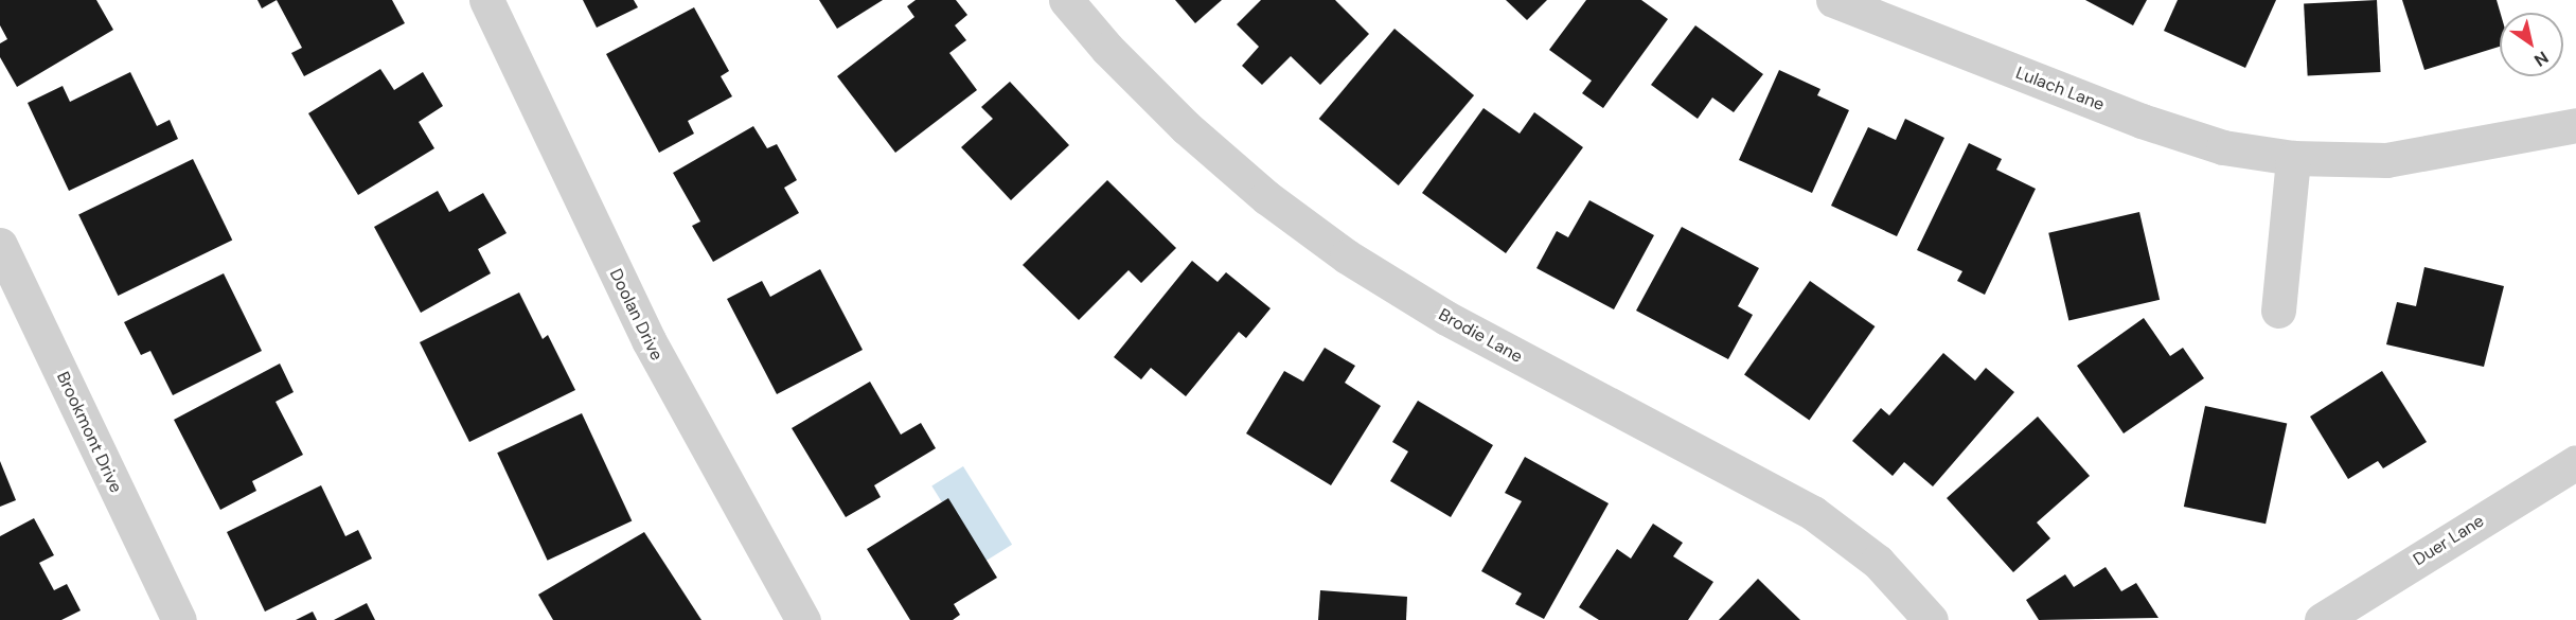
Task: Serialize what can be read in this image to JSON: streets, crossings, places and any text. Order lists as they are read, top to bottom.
{
  "streets": {
    "street": [
      "Lulach Lane",
      "Doolan Drive",
      "Brodie Lane",
      "Brookmont Drive",
      "Duer Lane"
    ]
  },
  "north": "bottom right"
}
